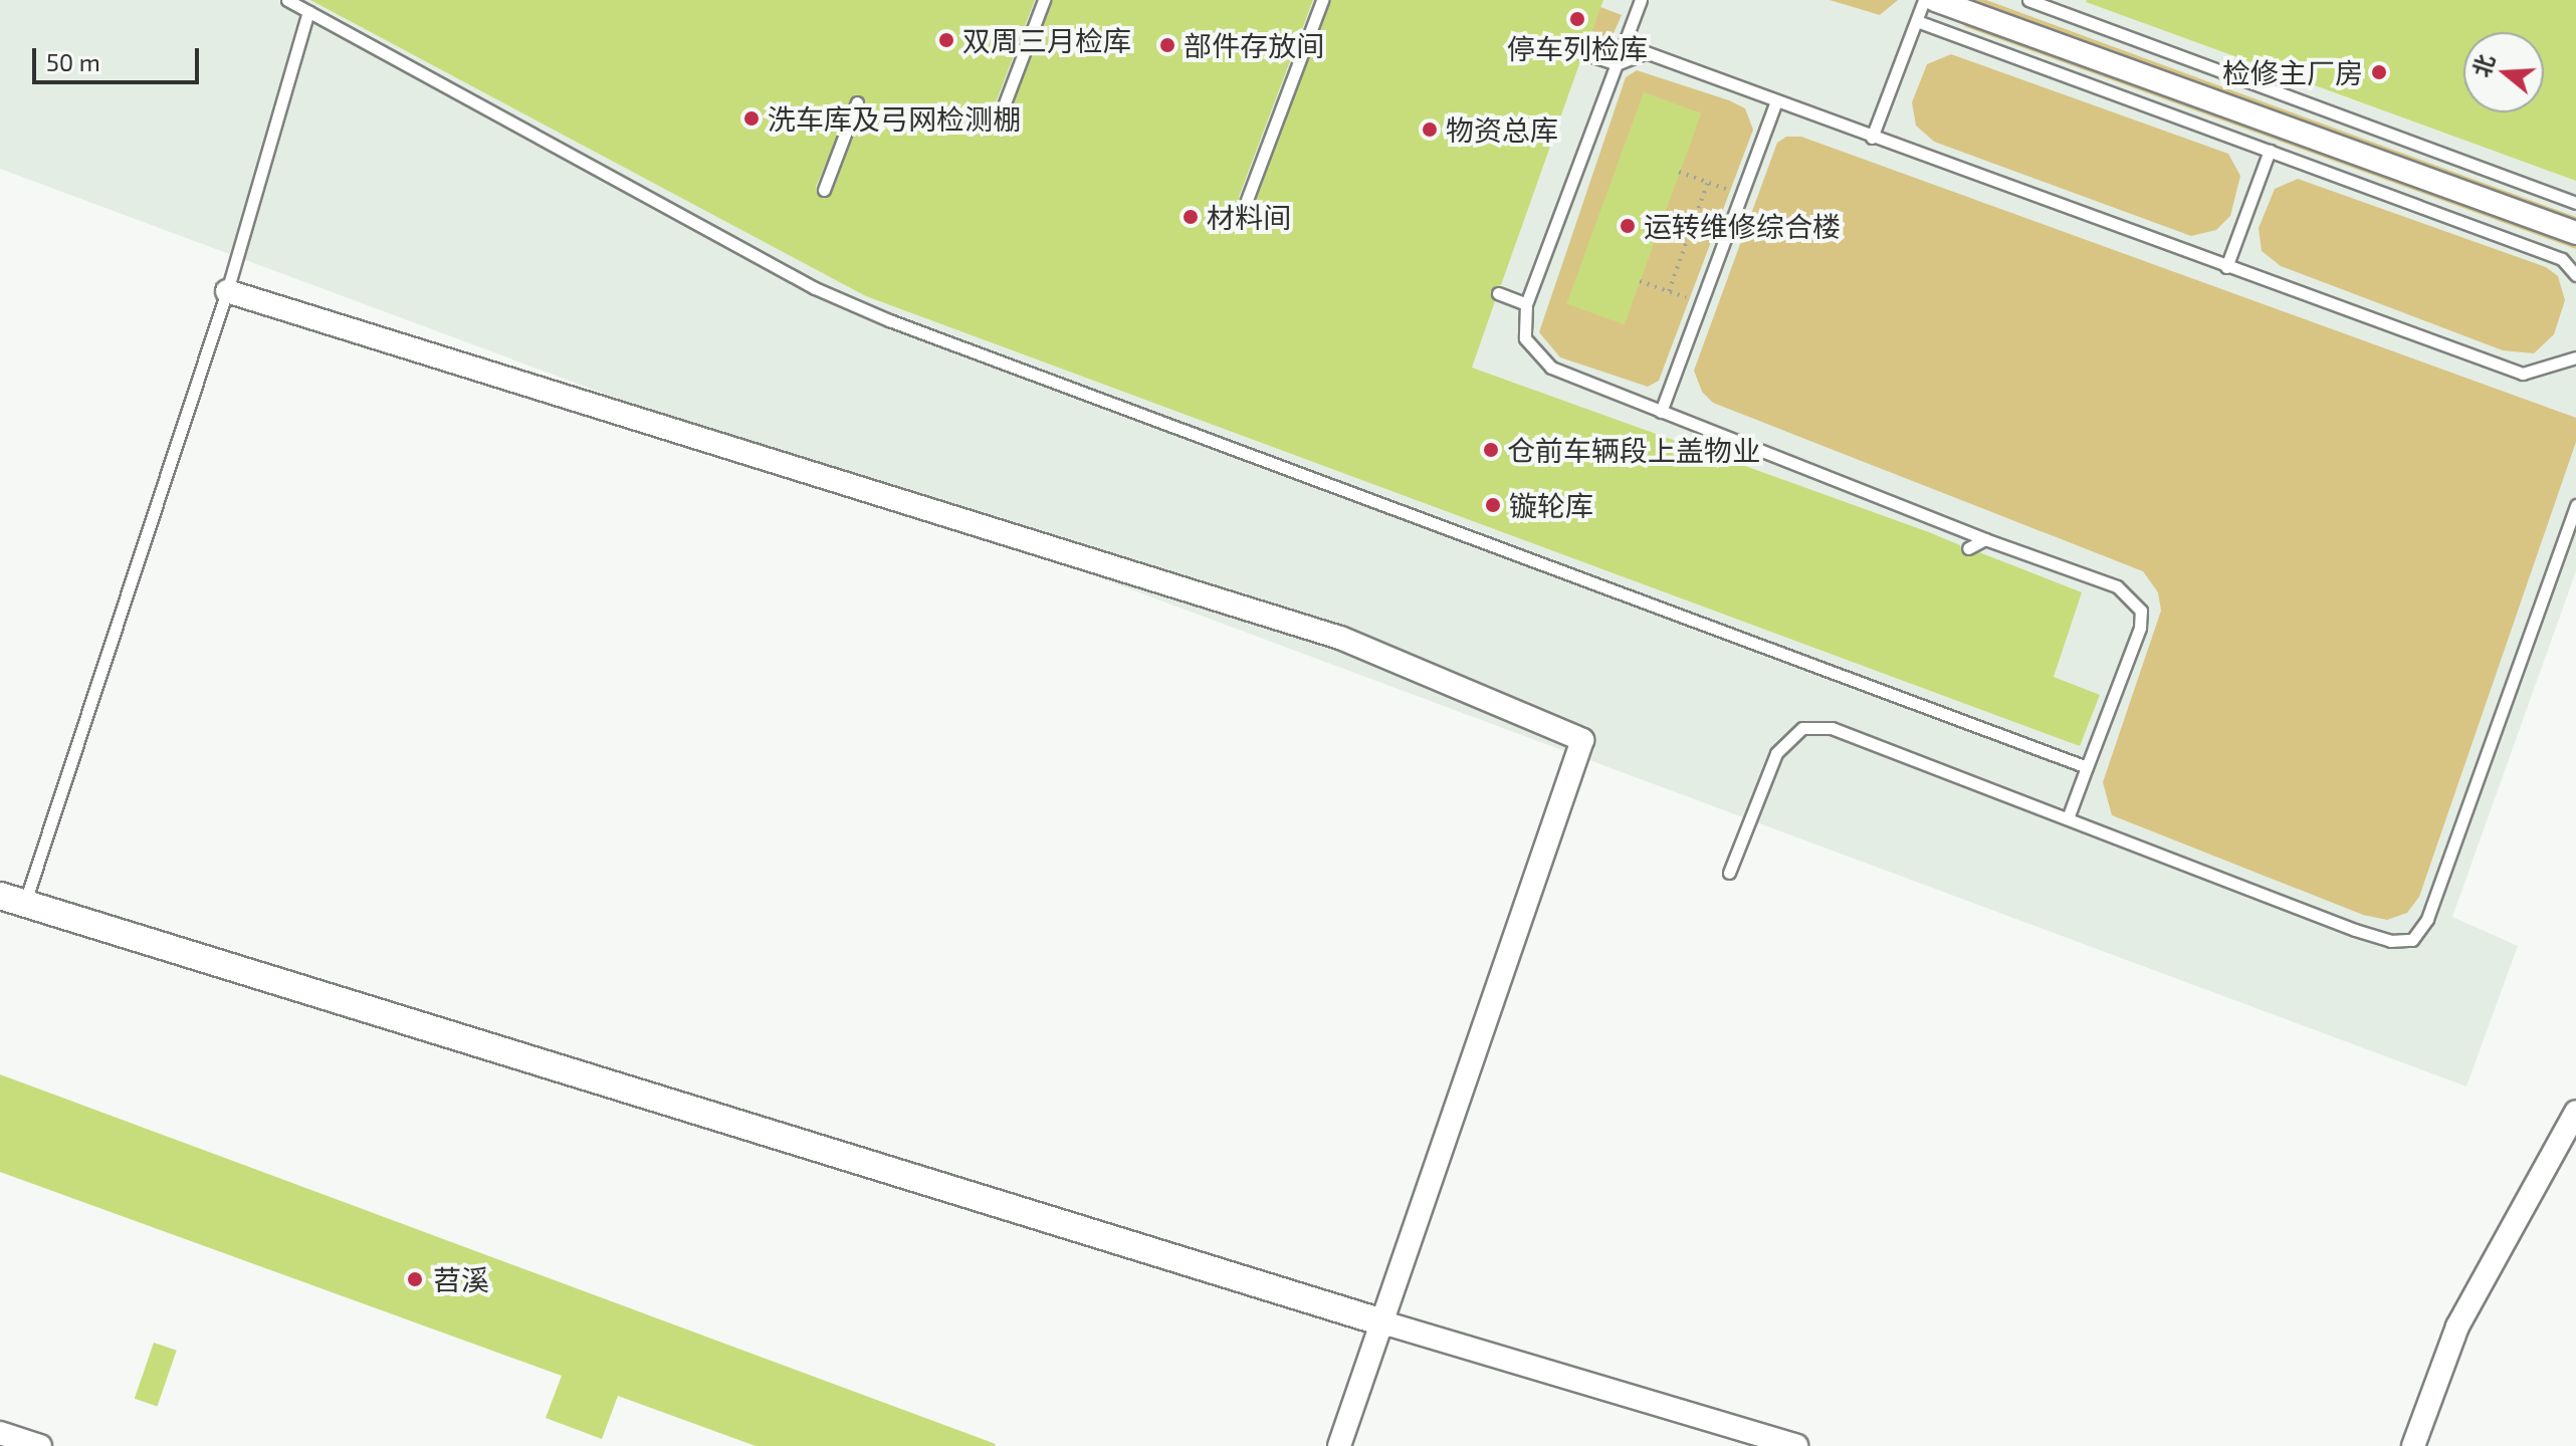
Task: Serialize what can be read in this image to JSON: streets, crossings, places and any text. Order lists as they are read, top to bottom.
{
  "places": [
    "停车列检库",
    "双周三月检库",
    "部件存放间",
    "检修主厂房",
    "洗车库及弓网检测棚",
    "物资总库",
    "材料间",
    "运转维修综合楼",
    "仓前车辆段上盖物业",
    "镟轮库",
    "苕溪"
  ],
  "scale_bar": "50 m",
  "north": "left"
}
